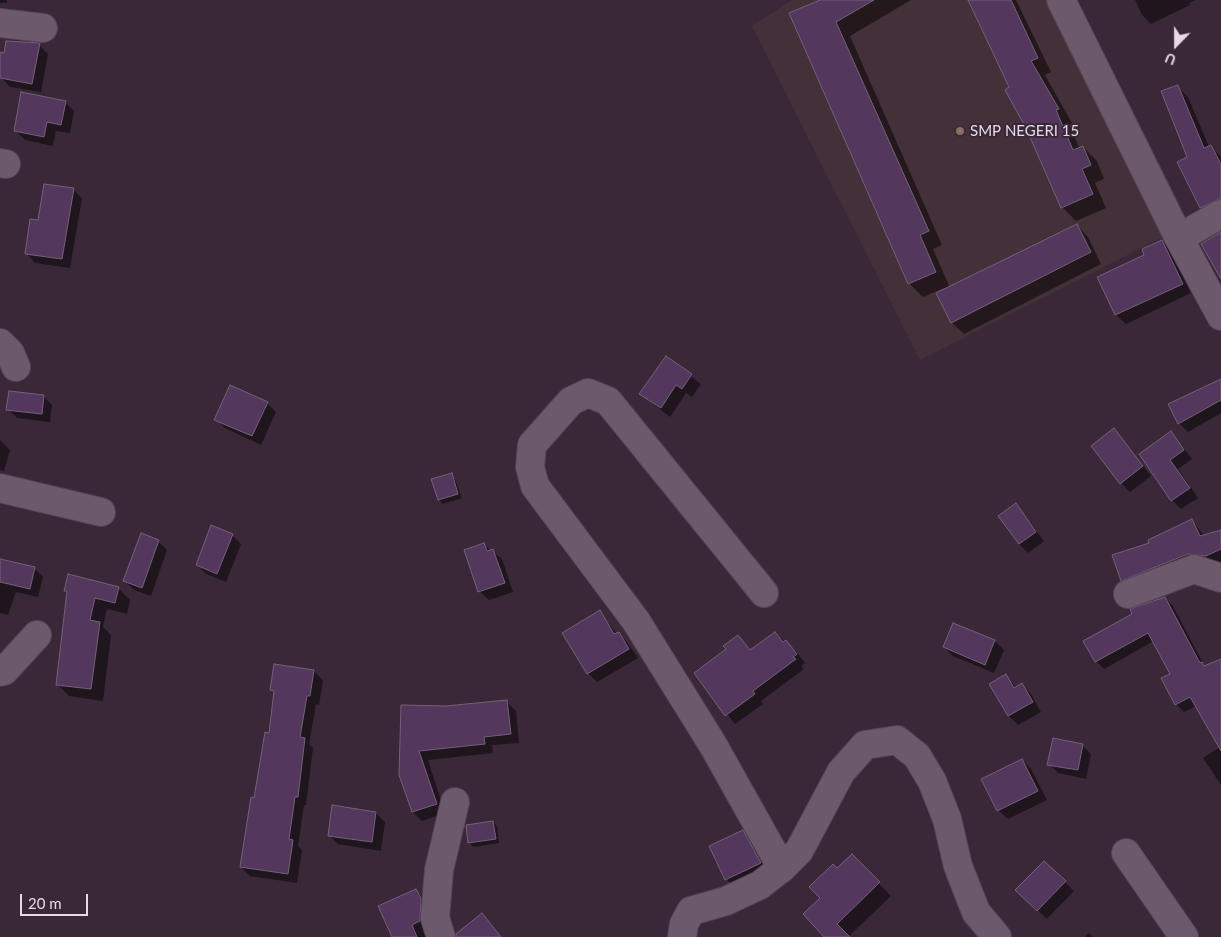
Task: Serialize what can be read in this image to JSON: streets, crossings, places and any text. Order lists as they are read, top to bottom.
{
  "places": ["SMP NEGERI 15"],
  "scale_bar": "20 m",
  "north": "bottom"
}
